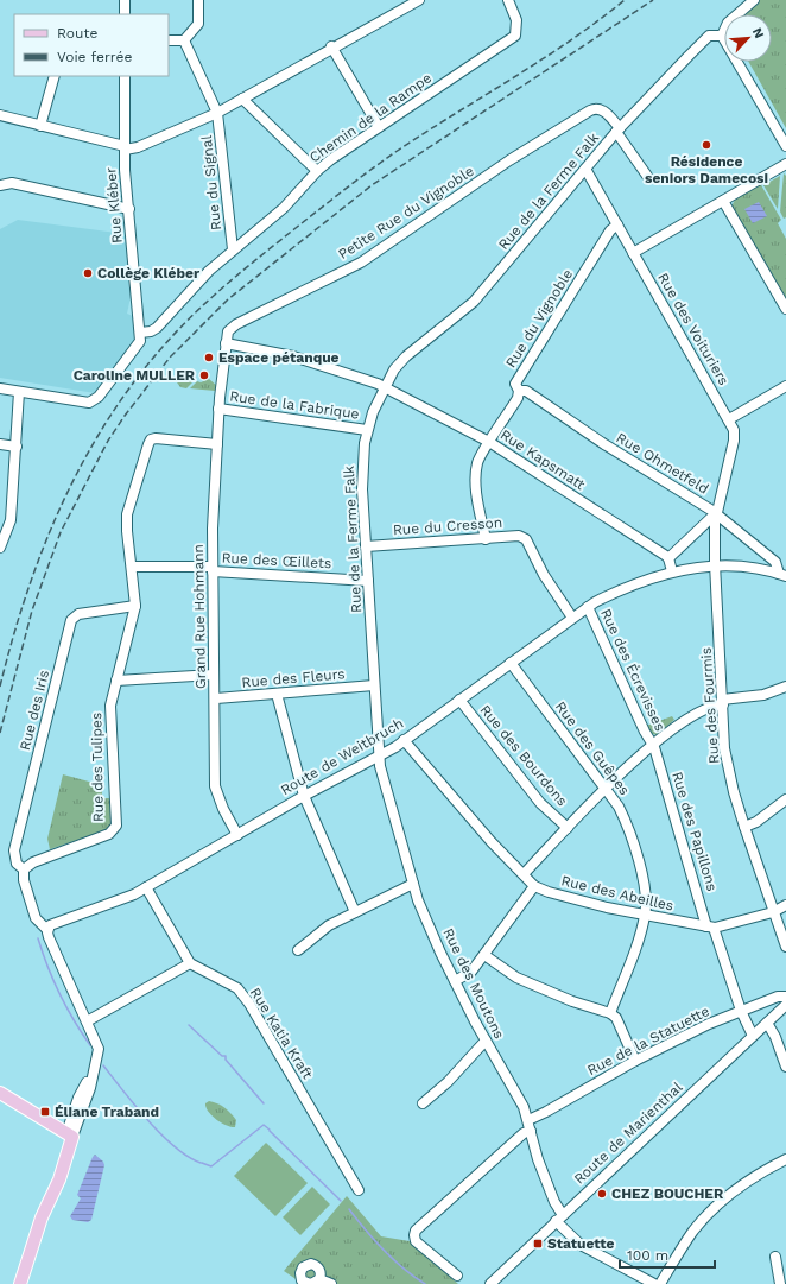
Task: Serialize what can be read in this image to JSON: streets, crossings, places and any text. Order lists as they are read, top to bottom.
{
  "streets": {
    "street": [
      "Chemin de la Rampe",
      "Rue du Signal",
      "Rue de la Ferme Falk",
      "Rue Kléber",
      "Petite Rue du Vignoble",
      "Rue du Vignoble",
      "Rue des Voituriers",
      "Rue de la Fabrique",
      "Rue Kapsmatt",
      "Rue Ohmetfeld",
      "Rue du Cresson",
      "Rue des Œillets",
      "Grand Rue Hohmann",
      "Rue des Écrevisses",
      "Rue des Fleurs",
      "Rue des Fourmis",
      "Rue des Iris",
      "Rue des Guêpes",
      "Rue des Bourdons",
      "Route de Weitbruch",
      "Rue des Tulipes",
      "Rue des Papillons",
      "Rue des Abeilles",
      "Rue des Moutons",
      "Rue Katia Kraft",
      "Rue de la Statuette",
      "Route de Marienthal"
    ]
  },
  "crossings": [
    ["Chemin de la Rampe", "Rue du Signal"],
    ["Chemin de la Rampe", "Rue Kléber"],
    ["Rue de la Ferme Falk", "Petite Rue du Vignoble"],
    ["Rue de la Ferme Falk", "Rue des Voituriers"],
    ["Rue de la Ferme Falk", "Rue de la Fabrique"],
    ["Rue de la Ferme Falk", "Rue Kapsmatt"],
    ["Rue de la Ferme Falk", "Rue du Cresson"],
    ["Rue de la Ferme Falk", "Rue des Œillets"],
    ["Rue de la Ferme Falk", "Rue des Fleurs"],
    ["Rue de la Ferme Falk", "Route de Weitbruch"],
    ["Rue de la Ferme Falk", "Rue des Moutons"],
    ["Petite Rue du Vignoble", "Rue Kapsmatt"],
    ["Petite Rue du Vignoble", "Grand Rue Hohmann"],
    ["Rue du Vignoble", "Rue des Voituriers"],
    ["Rue du Vignoble", "Rue Kapsmatt"],
    ["Rue du Vignoble", "Rue Ohmetfeld"],
    ["Rue du Vignoble", "Rue du Cresson"],
    ["Rue des Voituriers", "Rue Ohmetfeld"],
    ["Rue des Voituriers", "Rue des Fourmis"],
    ["Rue des Voituriers", "Route de Weitbruch"],
    ["Rue de la Fabrique", "Grand Rue Hohmann"],
    ["Rue Ohmetfeld", "Route de Weitbruch"],
    ["Rue du Cresson", "Route de Weitbruch"],
    ["Rue des Œillets", "Grand Rue Hohmann"],
    ["Rue des Œillets", "Rue des Tulipes"],
    ["Grand Rue Hohmann", "Rue des Fleurs"],
    ["Grand Rue Hohmann", "Route de Weitbruch"],
    ["Grand Rue Hohmann", "Rue des Tulipes"],
    ["Rue des Écrevisses", "Route de Weitbruch"],
    ["Rue des Écrevisses", "Rue des Papillons"],
    ["Rue des Fourmis", "Route de Weitbruch"],
    ["Rue des Fourmis", "Rue des Abeilles"],
    ["Rue des Iris", "Rue des Tulipes"],
    ["Rue des Guêpes", "Route de Weitbruch"],
    ["Rue des Guêpes", "Rue des Abeilles"],
    ["Rue des Bourdons", "Route de Weitbruch"],
    ["Route de Weitbruch", "Rue des Abeilles"],
    ["Route de Weitbruch", "Rue des Moutons"],
    ["Rue des Papillons", "Rue des Abeilles"],
    ["Rue des Papillons", "Rue de la Statuette"],
    ["Rue des Papillons", "Route de Marienthal"],
    ["Rue des Moutons", "Rue de la Statuette"],
    ["Rue des Moutons", "Route de Marienthal"]
  ],
  "places": {
    "other": [
      "Résidence seniors Damecosi",
      "Collège Kléber",
      "Espace pétanque",
      "Caroline MULLER",
      "CHEZ BOUCHER"
    ],
    "transit": ["Éliane Traband", "Statuette"]
  },
  "legend": ["Route", "Voie ferrée"],
  "scale_bar": "100 m",
  "north": "top right"
}
